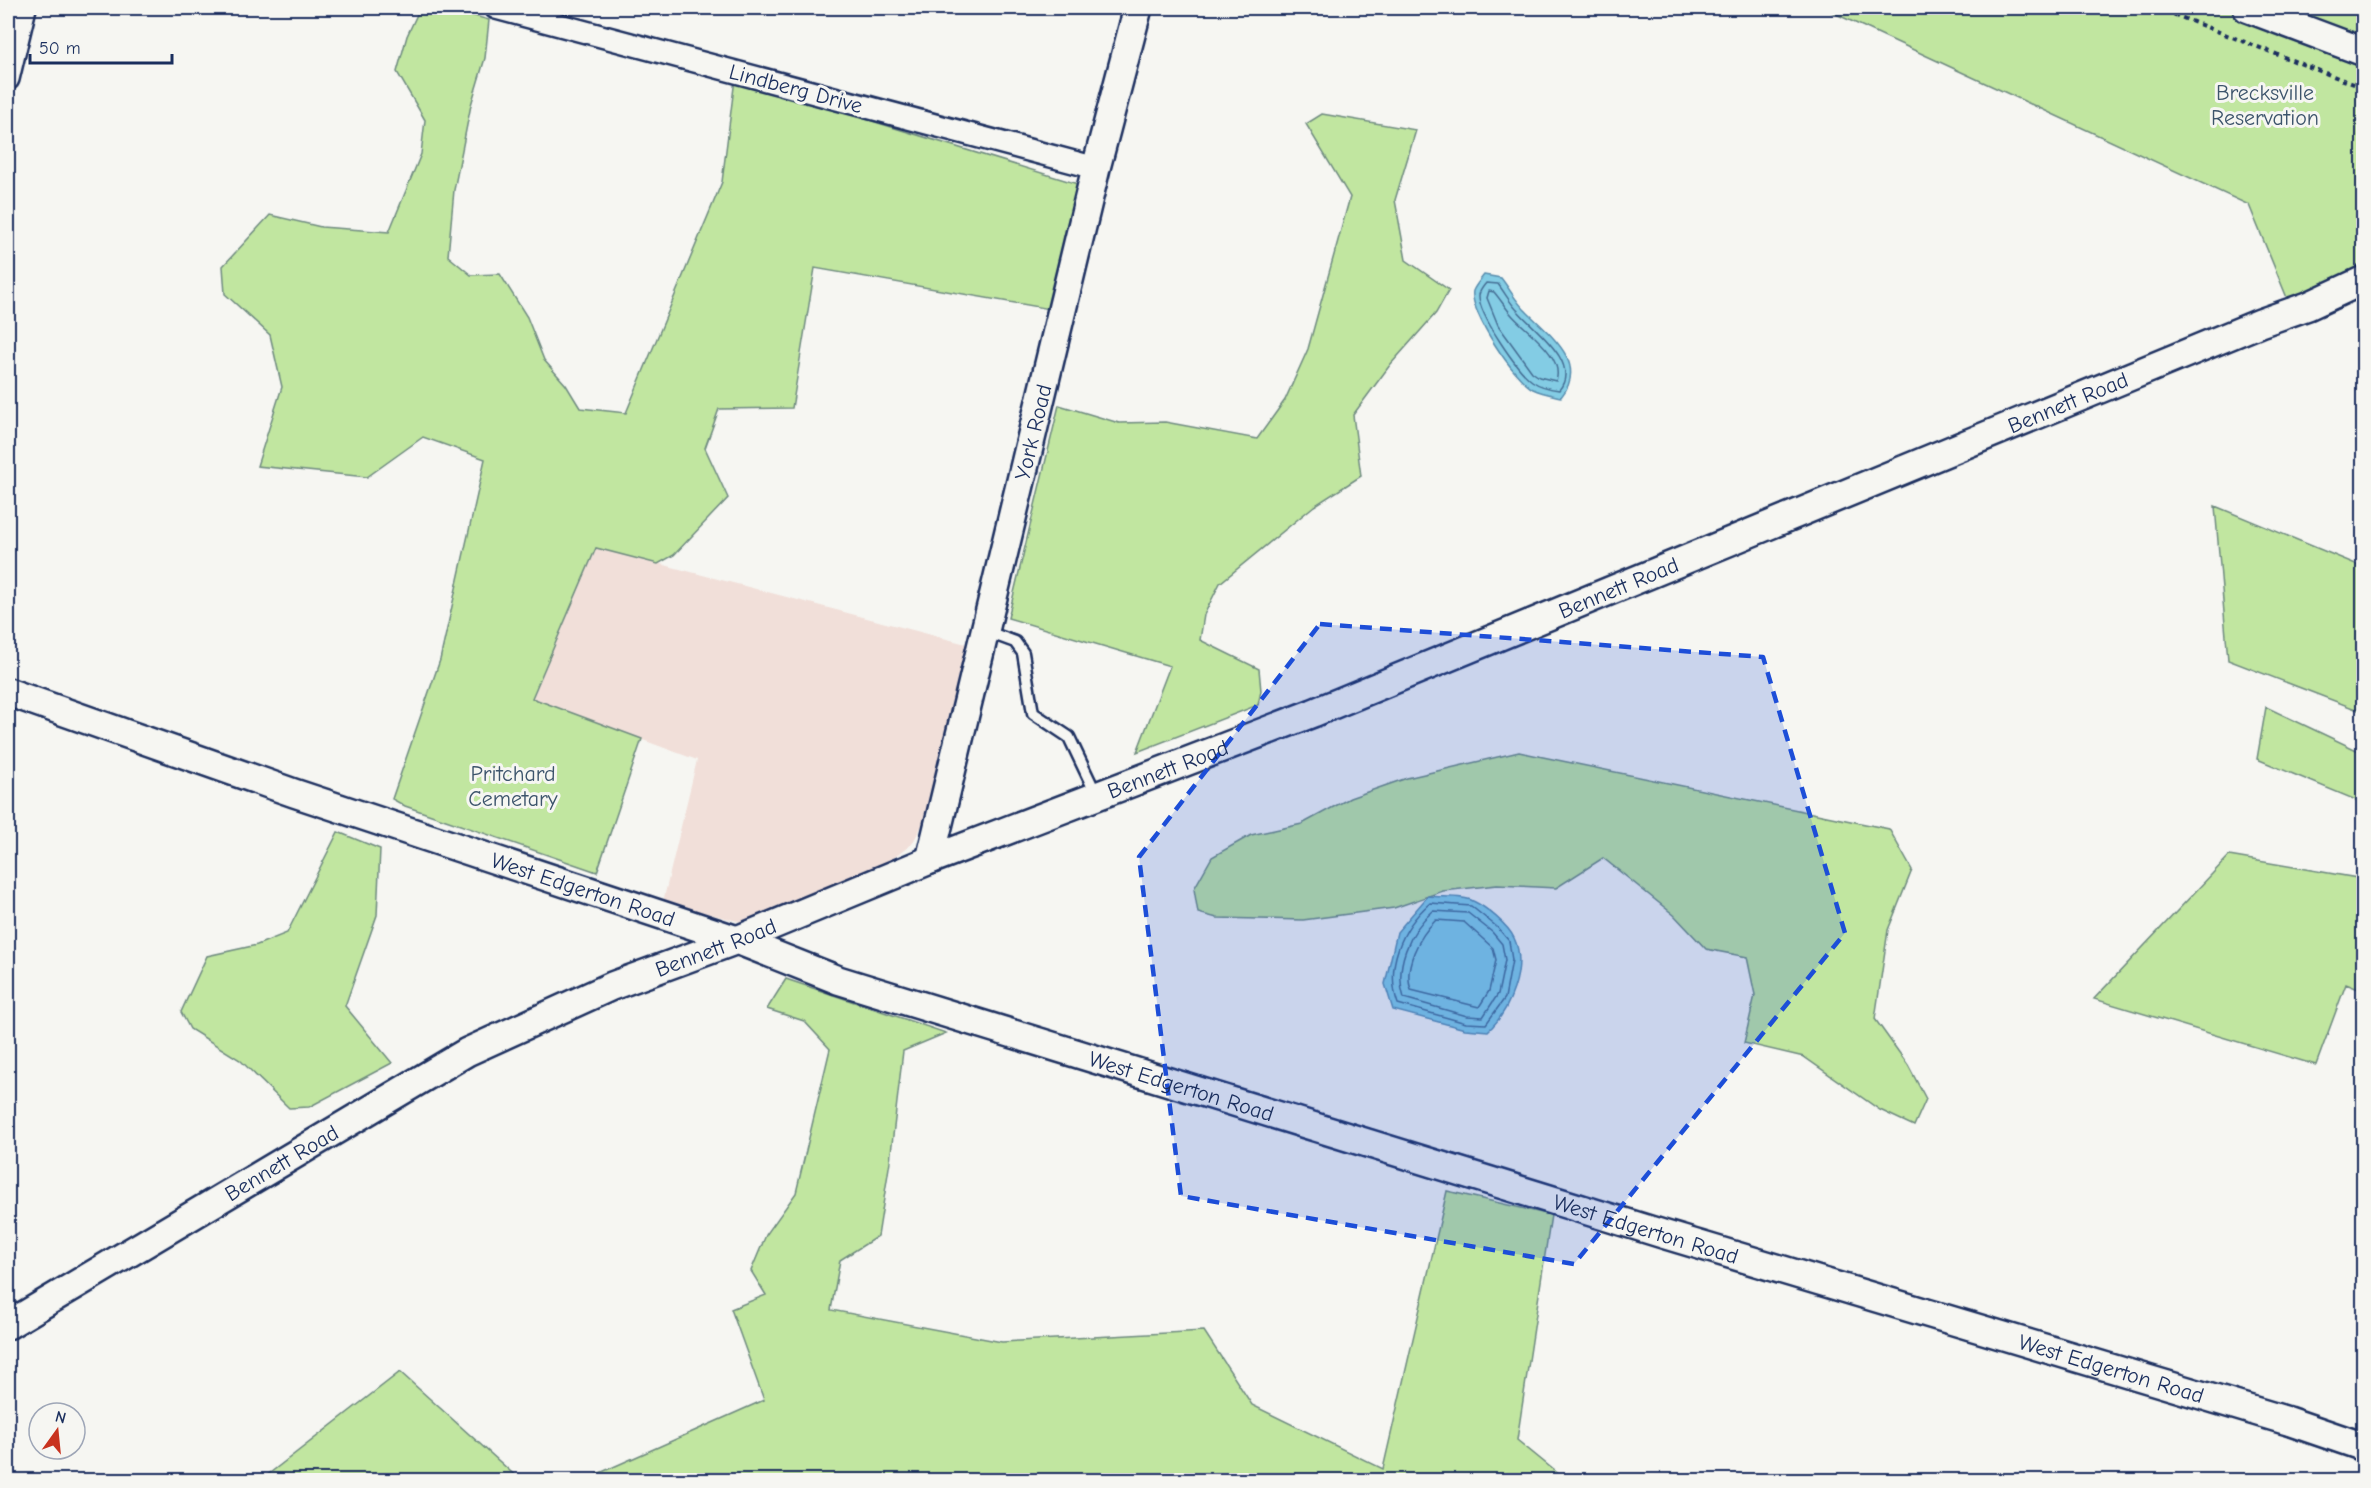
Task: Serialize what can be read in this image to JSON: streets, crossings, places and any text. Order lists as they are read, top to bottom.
{
  "streets": {
    "street": [
      "Lindberg Drive",
      "Bennett Road",
      "York Road",
      "West Edgerton Road"
    ]
  },
  "crossings": [
    ["Lindberg Drive", "York Road"],
    ["Bennett Road", "York Road"],
    ["Bennett Road", "West Edgerton Road"]
  ],
  "parks": ["Brecksville Reservation", "Pritchard Cemetary"],
  "scale_bar": "50 m",
  "north": "top"
}
